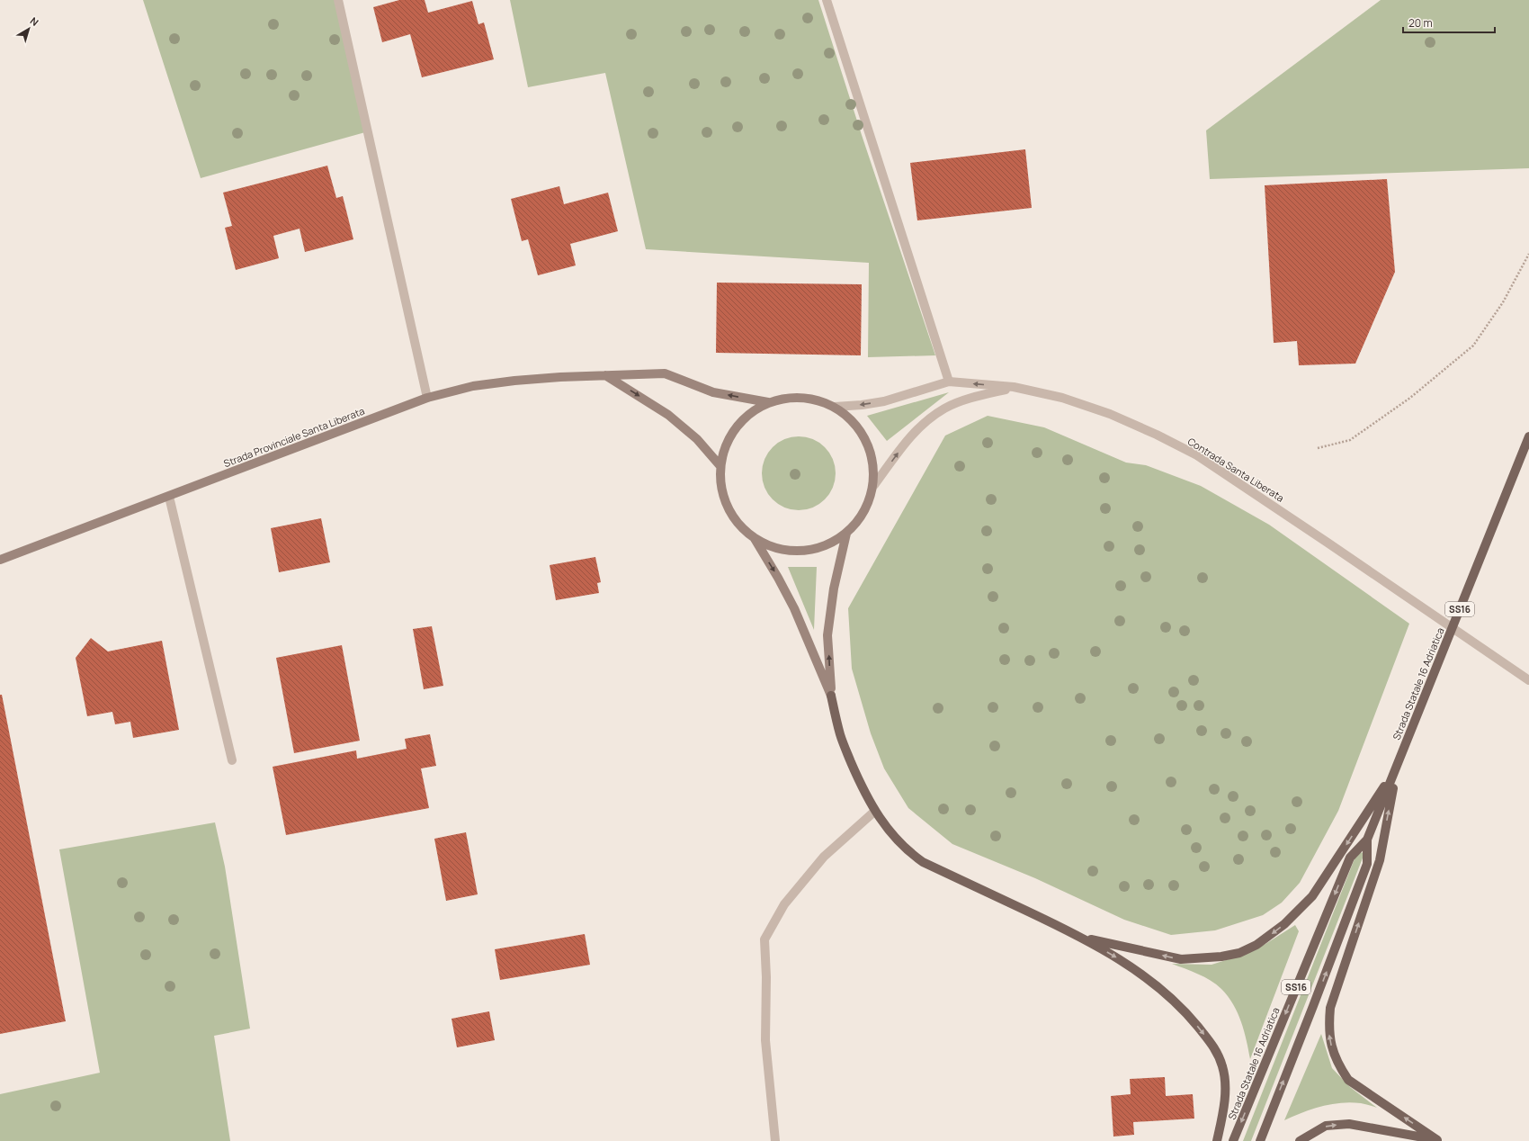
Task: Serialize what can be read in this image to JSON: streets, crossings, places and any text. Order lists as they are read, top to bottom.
{
  "streets": {
    "main road": ["Strada Provinciale Santa Liberata", "SS16", "Strada Statale 16 Adriatica"],
    "street": ["Contrada Santa Liberata"]
  },
  "scale_bar": "20 m",
  "north": "top right"
}
